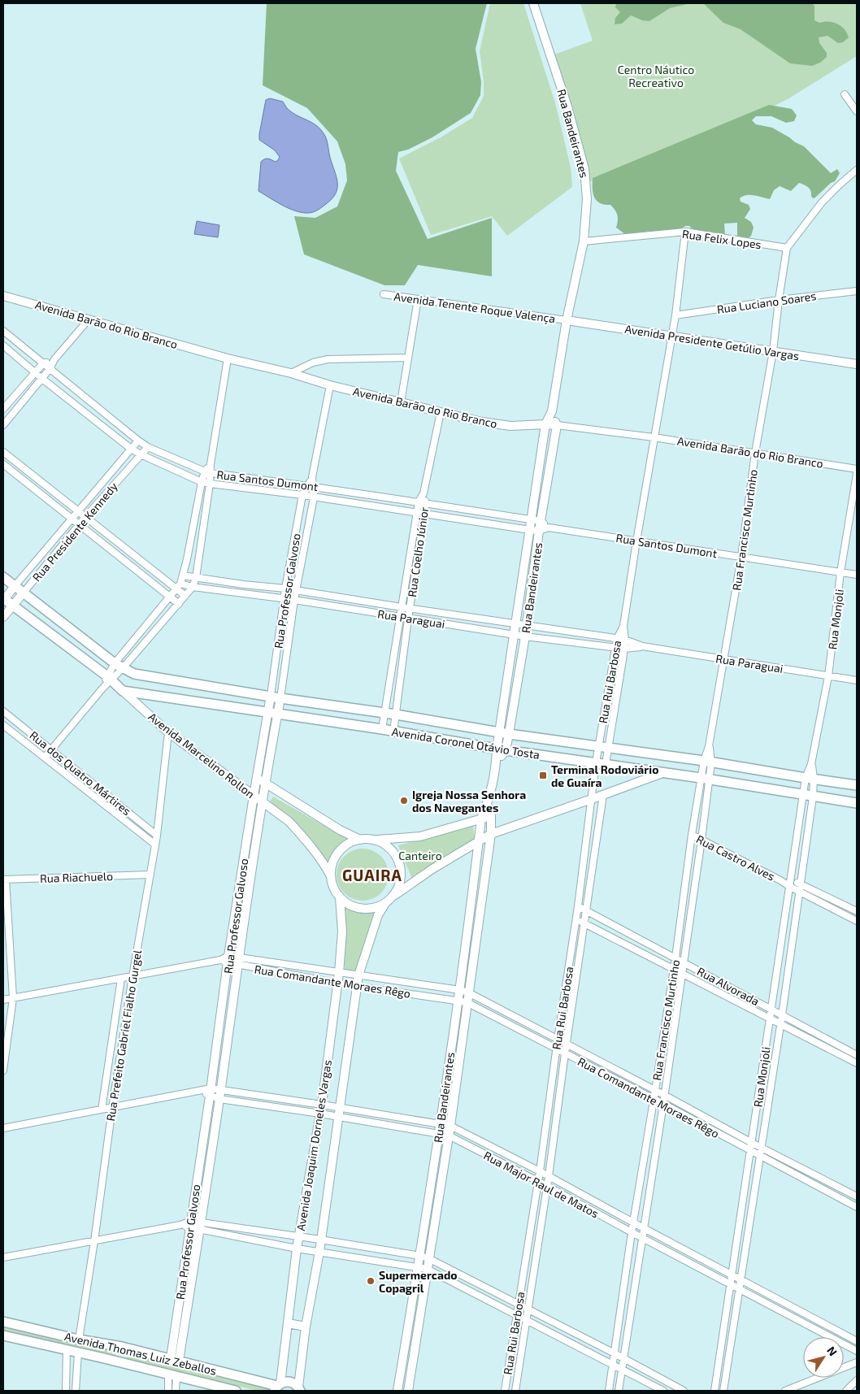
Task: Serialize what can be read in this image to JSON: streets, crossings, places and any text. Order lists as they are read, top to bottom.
{
  "streets": {
    "main road": ["Avenida Coronel Otávio Tosta", "Avenida Marcelino Rollon", "Avenida Thomas Luiz Zeballos"],
    "street": [
      "Rua Bandeirantes",
      "Rua Felix Lopes",
      "Rua Luciano Soares",
      "Avenida Tenente Roque Valença",
      "Avenida Barão do Rio Branco",
      "Avenida Presidente Getúlio Vargas",
      "Rua Santos Dumont",
      "Rua Francisco Murtinho",
      "Rua Presidente Kennedy",
      "Rua Coelho Júnior",
      "Rua Professor Galvoso",
      "Rua Paraguai",
      "Rua Monjoli",
      "Rua Rui Barbosa",
      "Rua dos Quatro Mártires",
      "Rua Castro Alves",
      "Rua Riachuelo",
      "Rua Comandante Moraes Rêgo",
      "Rua Alvorada",
      "Rua Prefeito Gabriel Fialho Gurgel",
      "Avenida Joaquim Dorneles Vargas",
      "Rua Major Raul de Matos"
    ]
  },
  "crossings": [
    ["Rua Bandeirantes", "Rua Felix Lopes"],
    ["Rua Bandeirantes", "Avenida Tenente Roque Valença"],
    ["Rua Bandeirantes", "Avenida Barão do Rio Branco"],
    ["Rua Bandeirantes", "Avenida Presidente Getúlio Vargas"],
    ["Rua Bandeirantes", "Rua Santos Dumont"],
    ["Rua Bandeirantes", "Rua Paraguai"],
    ["Rua Bandeirantes", "Avenida Coronel Otávio Tosta"],
    ["Rua Bandeirantes", "Rua Comandante Moraes Rêgo"],
    ["Rua Bandeirantes", "Rua Major Raul de Matos"],
    ["Rua Felix Lopes", "Rua Francisco Murtinho"],
    ["Rua Felix Lopes", "Rua Rui Barbosa"],
    ["Rua Luciano Soares", "Rua Francisco Murtinho"],
    ["Rua Luciano Soares", "Rua Rui Barbosa"],
    ["Avenida Tenente Roque Valença", "Avenida Presidente Getúlio Vargas"],
    ["Avenida Barão do Rio Branco", "Rua Francisco Murtinho"],
    ["Avenida Barão do Rio Branco", "Rua Coelho Júnior"],
    ["Avenida Barão do Rio Branco", "Rua Professor Galvoso"],
    ["Avenida Barão do Rio Branco", "Rua Rui Barbosa"],
    ["Avenida Presidente Getúlio Vargas", "Rua Francisco Murtinho"],
    ["Avenida Presidente Getúlio Vargas", "Rua Rui Barbosa"],
    ["Rua Santos Dumont", "Rua Francisco Murtinho"],
    ["Rua Santos Dumont", "Rua Presidente Kennedy"],
    ["Rua Santos Dumont", "Rua Coelho Júnior"],
    ["Rua Santos Dumont", "Rua Professor Galvoso"],
    ["Rua Santos Dumont", "Rua Monjoli"],
    ["Rua Santos Dumont", "Rua Rui Barbosa"],
    ["Rua Francisco Murtinho", "Rua Paraguai"],
    ["Rua Francisco Murtinho", "Avenida Coronel Otávio Tosta"],
    ["Rua Francisco Murtinho", "Rua Castro Alves"],
    ["Rua Francisco Murtinho", "Rua Comandante Moraes Rêgo"],
    ["Rua Francisco Murtinho", "Rua Alvorada"],
    ["Rua Francisco Murtinho", "Rua Major Raul de Matos"],
    ["Rua Presidente Kennedy", "Avenida Marcelino Rollon"],
    ["Rua Coelho Júnior", "Rua Paraguai"],
    ["Rua Coelho Júnior", "Avenida Coronel Otávio Tosta"],
    ["Rua Professor Galvoso", "Rua Paraguai"],
    ["Rua Professor Galvoso", "Avenida Coronel Otávio Tosta"],
    ["Rua Professor Galvoso", "Avenida Marcelino Rollon"],
    ["Rua Professor Galvoso", "Rua Comandante Moraes Rêgo"],
    ["Rua Professor Galvoso", "Rua Major Raul de Matos"],
    ["Rua Professor Galvoso", "Avenida Thomas Luiz Zeballos"],
    ["Rua Paraguai", "Rua Monjoli"],
    ["Rua Paraguai", "Rua Rui Barbosa"],
    ["Rua Monjoli", "Avenida Coronel Otávio Tosta"],
    ["Rua Monjoli", "Rua Castro Alves"],
    ["Rua Monjoli", "Rua Comandante Moraes Rêgo"],
    ["Rua Monjoli", "Rua Alvorada"],
    ["Rua Monjoli", "Rua Major Raul de Matos"],
    ["Rua Rui Barbosa", "Avenida Coronel Otávio Tosta"],
    ["Rua Rui Barbosa", "Rua Comandante Moraes Rêgo"],
    ["Rua Rui Barbosa", "Rua Alvorada"],
    ["Rua Rui Barbosa", "Rua Major Raul de Matos"],
    ["Avenida Coronel Otávio Tosta", "Avenida Marcelino Rollon"],
    ["Avenida Marcelino Rollon", "Rua Prefeito Gabriel Fialho Gurgel"],
    ["Avenida Marcelino Rollon", "Avenida Joaquim Dorneles Vargas"],
    ["Rua dos Quatro Mártires", "Rua Prefeito Gabriel Fialho Gurgel"],
    ["Rua Riachuelo", "Rua Prefeito Gabriel Fialho Gurgel"],
    ["Rua Comandante Moraes Rêgo", "Rua Prefeito Gabriel Fialho Gurgel"],
    ["Rua Comandante Moraes Rêgo", "Avenida Joaquim Dorneles Vargas"],
    ["Rua Prefeito Gabriel Fialho Gurgel", "Rua Major Raul de Matos"],
    ["Rua Prefeito Gabriel Fialho Gurgel", "Avenida Thomas Luiz Zeballos"],
    ["Avenida Joaquim Dorneles Vargas", "Rua Major Raul de Matos"],
    ["Avenida Joaquim Dorneles Vargas", "Avenida Thomas Luiz Zeballos"]
  ],
  "districts": ["GUAIRA"],
  "parks": ["Centro Náutico Recreativo", "Canteiro"],
  "places": {
    "transit": ["Terminal Rodoviário de Guaíra"],
    "other": ["Igreja Nossa Senhora dos Navegantes", "Supermercado Copagril"]
  },
  "north": "top right"
}
